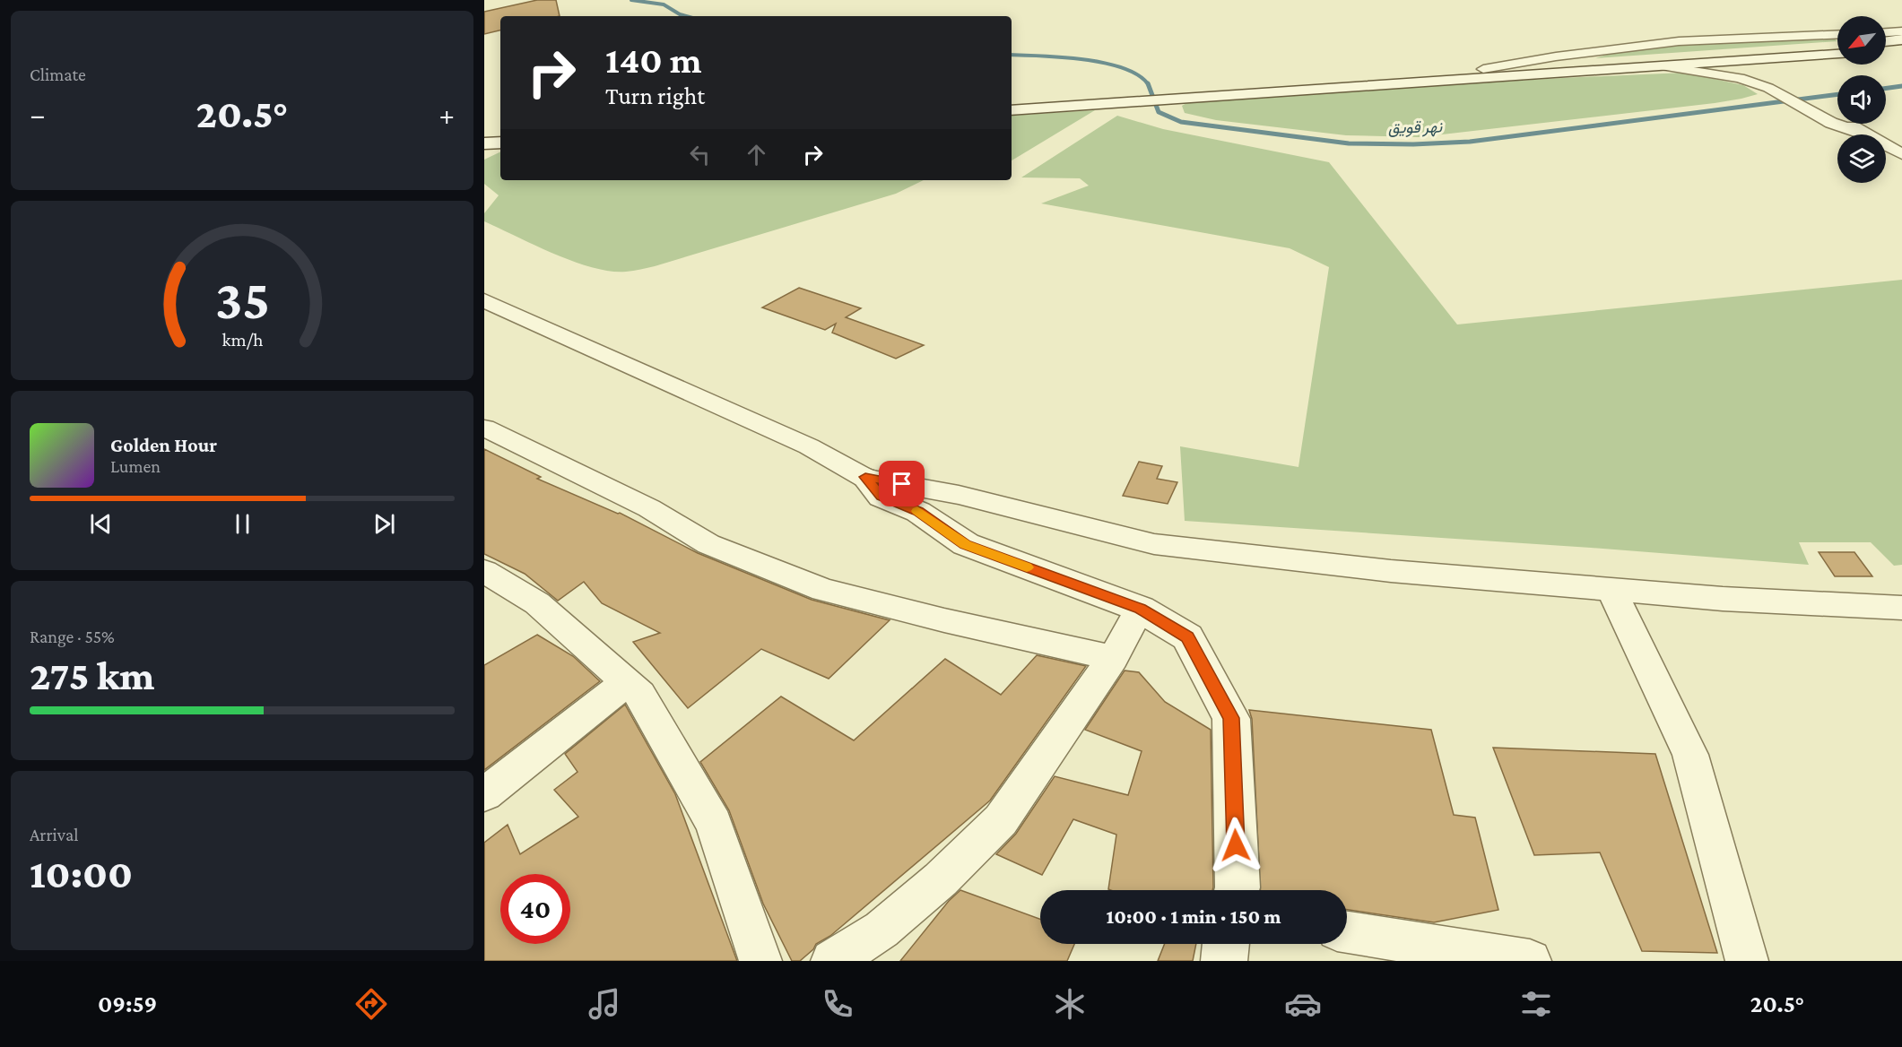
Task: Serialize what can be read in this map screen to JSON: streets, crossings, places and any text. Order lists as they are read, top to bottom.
{
  "water": ["نهر قويق"],
  "north": "bottom left",
  "page": {
    "tile": [
      "Climate",
      ["Range · 55%", "275 km"],
      ["Arrival", "10:00"]
    ],
    "turn": ["140 m", "Turn right"],
    "heat": ["−", "20.5°", "+"],
    "song": ["Golden Hour", "Lumen"],
    "limit": "40",
    "trip": "10:00 · 1 min · 150 m",
    "tabs": ["09:59", "20.5°"],
    "gauge": ["35", "km/h"]
  }
}
